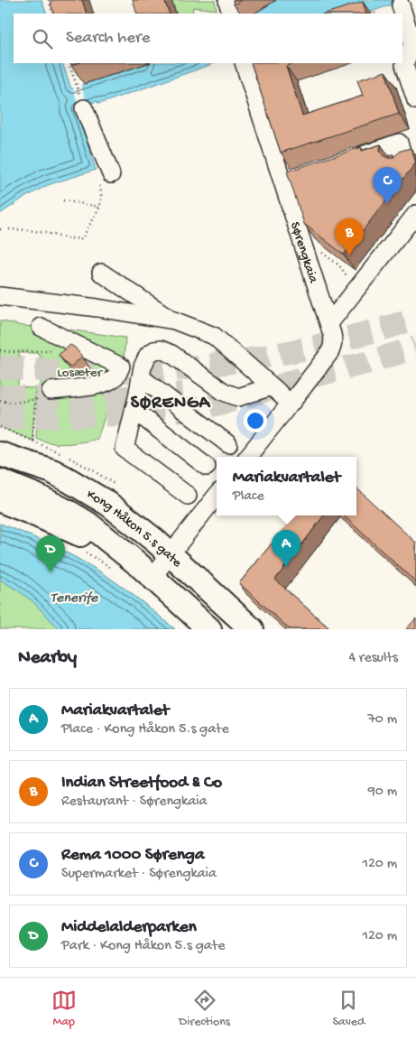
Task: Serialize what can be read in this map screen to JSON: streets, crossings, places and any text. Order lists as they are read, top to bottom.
{
  "streets": {
    "highway": ["Kong Håkon 5.s gate"],
    "street": ["Sørengkaia"]
  },
  "districts": ["SØRENGA"],
  "water": ["Tenerife"],
  "parks": ["Losæter"],
  "page": {
    "search": "Search here",
    "pins": [
      "C",
      "B",
      "A",
      "D"
    ],
    "popup": ["Mariakvartalet", "Place"],
    "heading": ["Nearby", "4 results"],
    "list": [
      {
        "mark": "A",
        "name": "Mariakvartalet",
        "note": "Place · Kong Håkon 5.s gate",
        "value": "70 m"
      },
      {
        "mark": "B",
        "name": "Indian Streetfood & Co",
        "note": "Restaurant · Sørengkaia",
        "value": "90 m"
      },
      {
        "mark": "C",
        "name": "Rema 1000 Sørenga",
        "note": "Supermarket · Sørengkaia",
        "value": "120 m"
      },
      {
        "mark": "D",
        "name": "Middelalderparken",
        "note": "Park · Kong Håkon 5.s gate",
        "value": "120 m"
      }
    ],
    "nav": ["Map", "Directions", "Saved"]
  }
}
